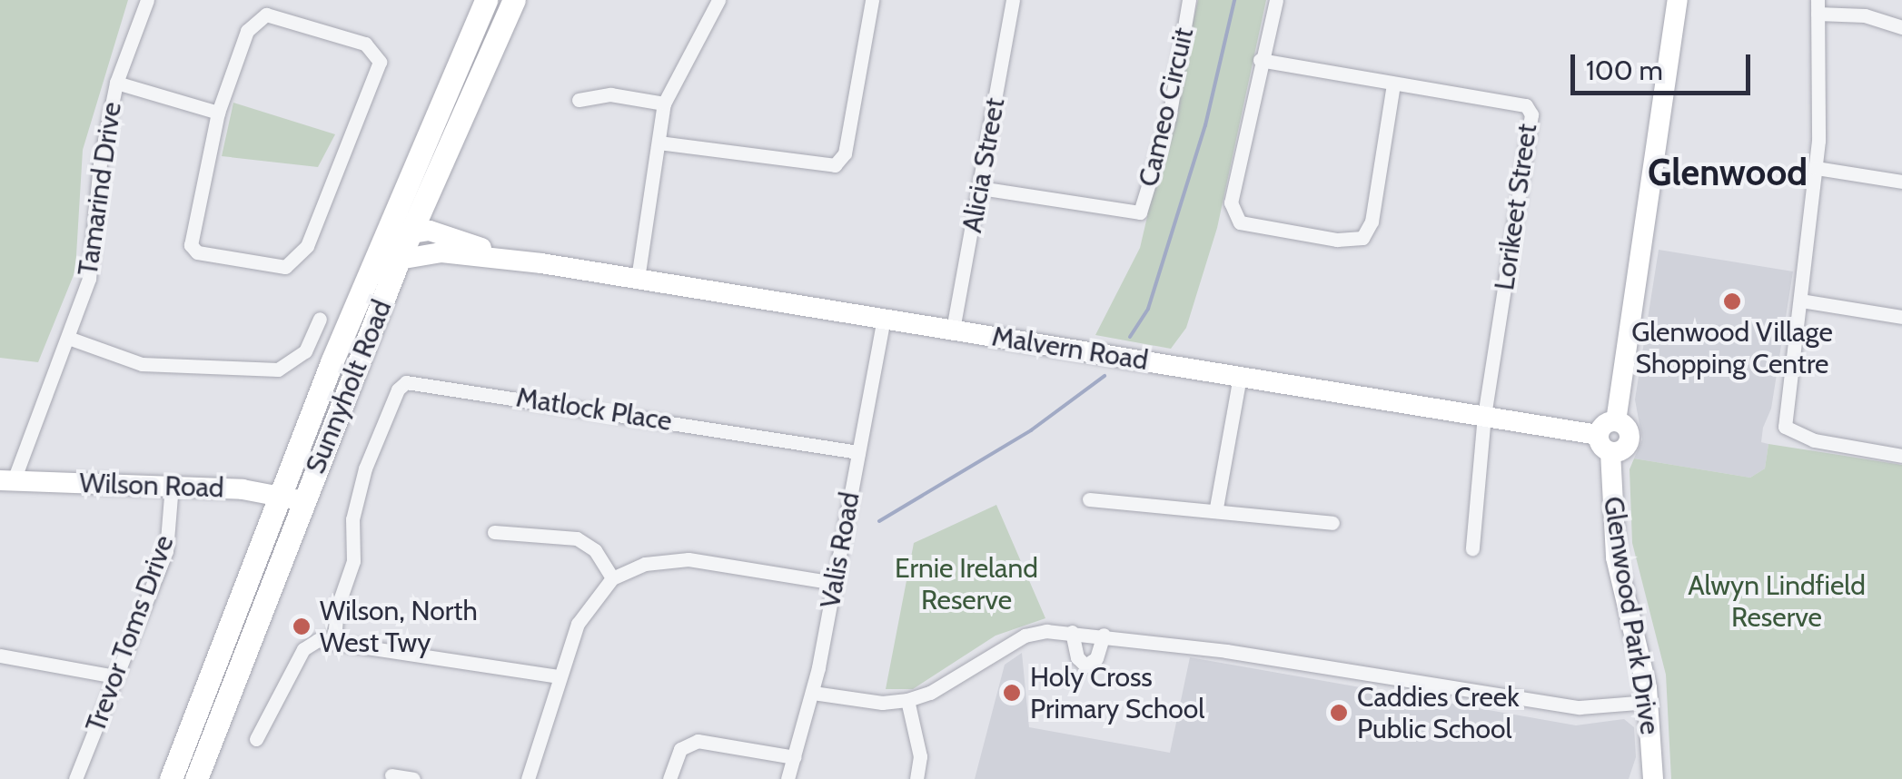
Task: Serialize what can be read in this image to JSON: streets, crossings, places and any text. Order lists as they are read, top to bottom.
{
  "streets": {
    "main road": ["Sunnyholt Road"],
    "street": [
      "Cameo Circuit",
      "Alicia Street",
      "Tamarind Drive",
      "Lorikeet Street",
      "Malvern Road",
      "Matlock Place",
      "Wilson Road",
      "Valis Road",
      "Glenwood Park Drive",
      "Trevor Toms Drive"
    ]
  },
  "crossings": [
    ["Cameo Circuit", "Alicia Street"],
    ["Alicia Street", "Malvern Road"],
    ["Tamarind Drive", "Wilson Road"],
    ["Lorikeet Street", "Malvern Road"],
    ["Malvern Road", "Sunnyholt Road"],
    ["Malvern Road", "Valis Road"],
    ["Malvern Road", "Glenwood Park Drive"],
    ["Sunnyholt Road", "Wilson Road"],
    ["Matlock Place", "Valis Road"],
    ["Wilson Road", "Trevor Toms Drive"]
  ],
  "districts": ["Glenwood"],
  "parks": ["Ernie Ireland Reserve", "Alwyn Lindfield Reserve"],
  "places": [
    "Glenwood Village Shopping Centre",
    "Wilson, North West Twy",
    "Holy Cross Primary School",
    "Caddies Creek Public School"
  ],
  "scale_bar": "100 m"
}
